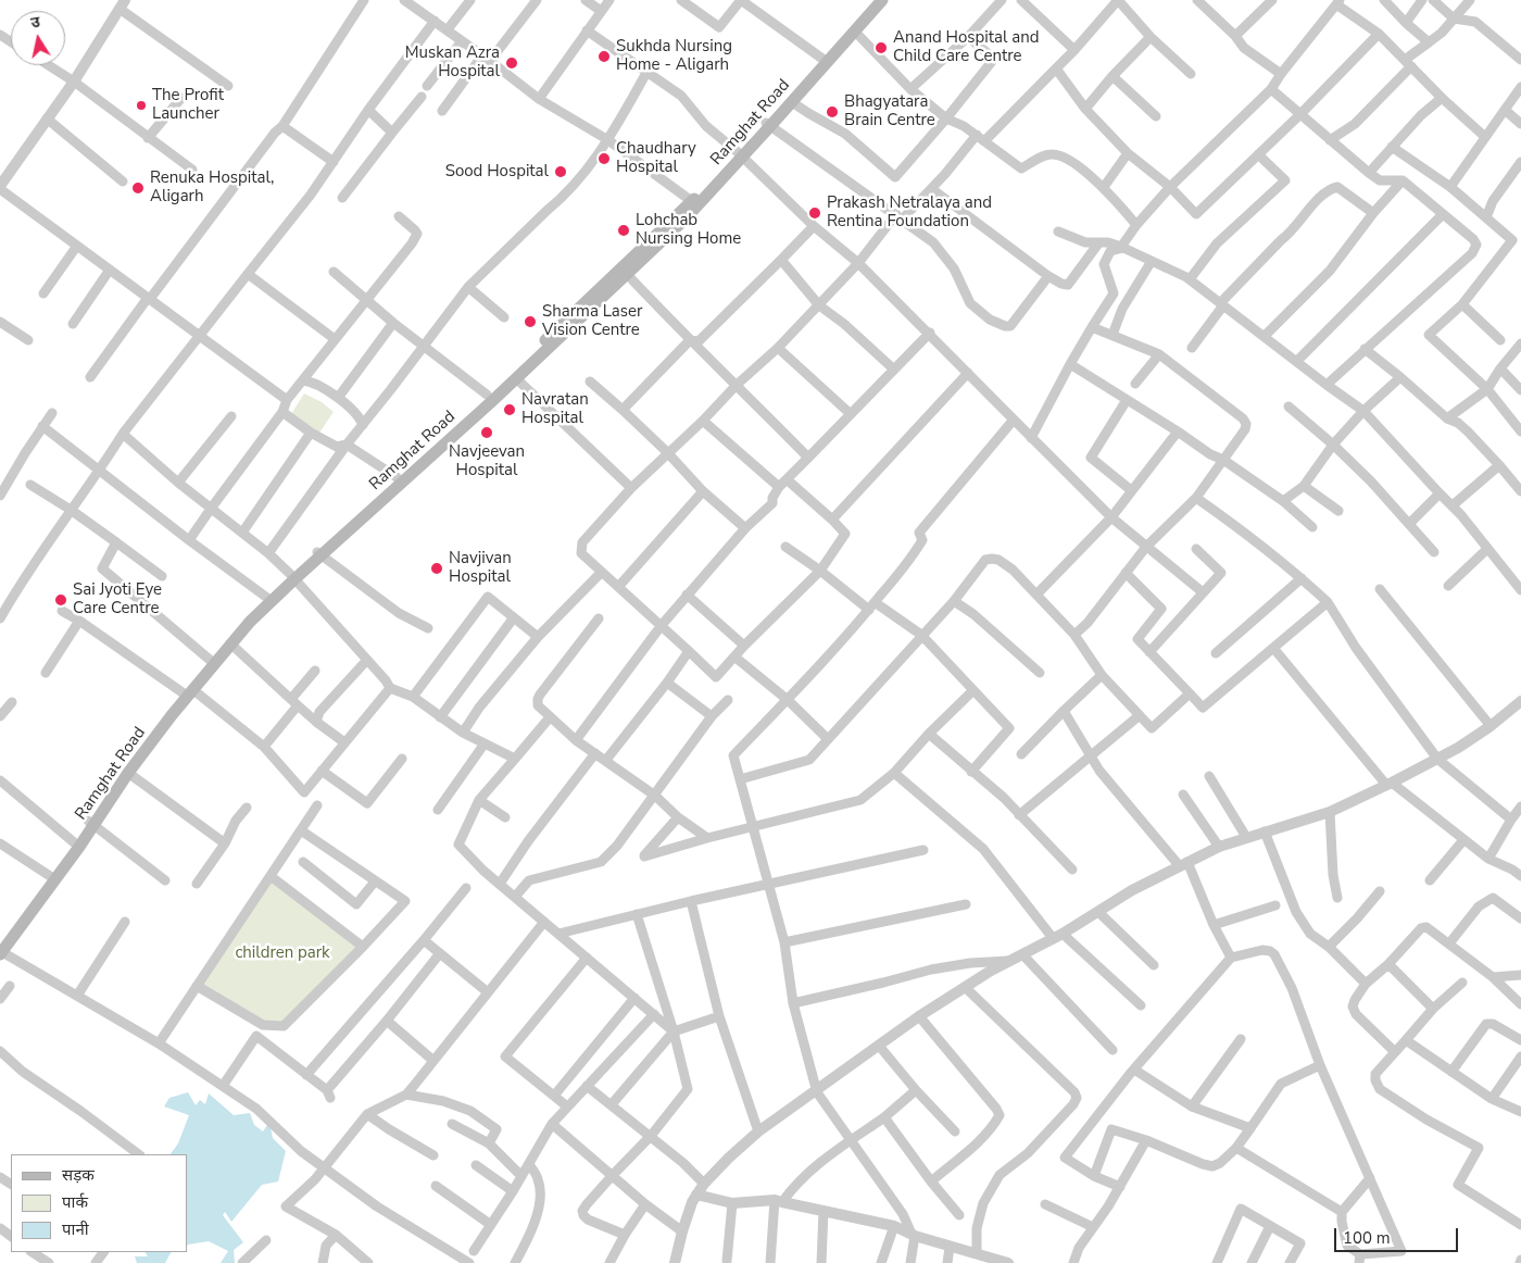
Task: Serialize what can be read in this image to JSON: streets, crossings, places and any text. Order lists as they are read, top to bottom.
{
  "streets": {
    "main road": ["Ramghat Road"]
  },
  "parks": ["children park"],
  "places": [
    "Anand Hospital and Child Care Centre",
    "Sukhda Nursing Home - Aligarh",
    "Muskan Azra Hospital",
    "The Profit Launcher",
    "Bhagyatara Brain Centre",
    "Chaudhary Hospital",
    "Sood Hospital",
    "Renuka Hospital, Aligarh",
    "Prakash Netralaya and Rentina Foundation",
    "Lohchab Nursing Home",
    "Sharma Laser Vision Centre",
    "Navratan Hospital",
    "Navjeevan Hospital",
    "Navjivan Hospital",
    "Sai Jyoti Eye Care Centre"
  ],
  "legend": ["सड़क", "पार्क", "पानी"],
  "scale_bar": "100 m",
  "north": "top"
}
